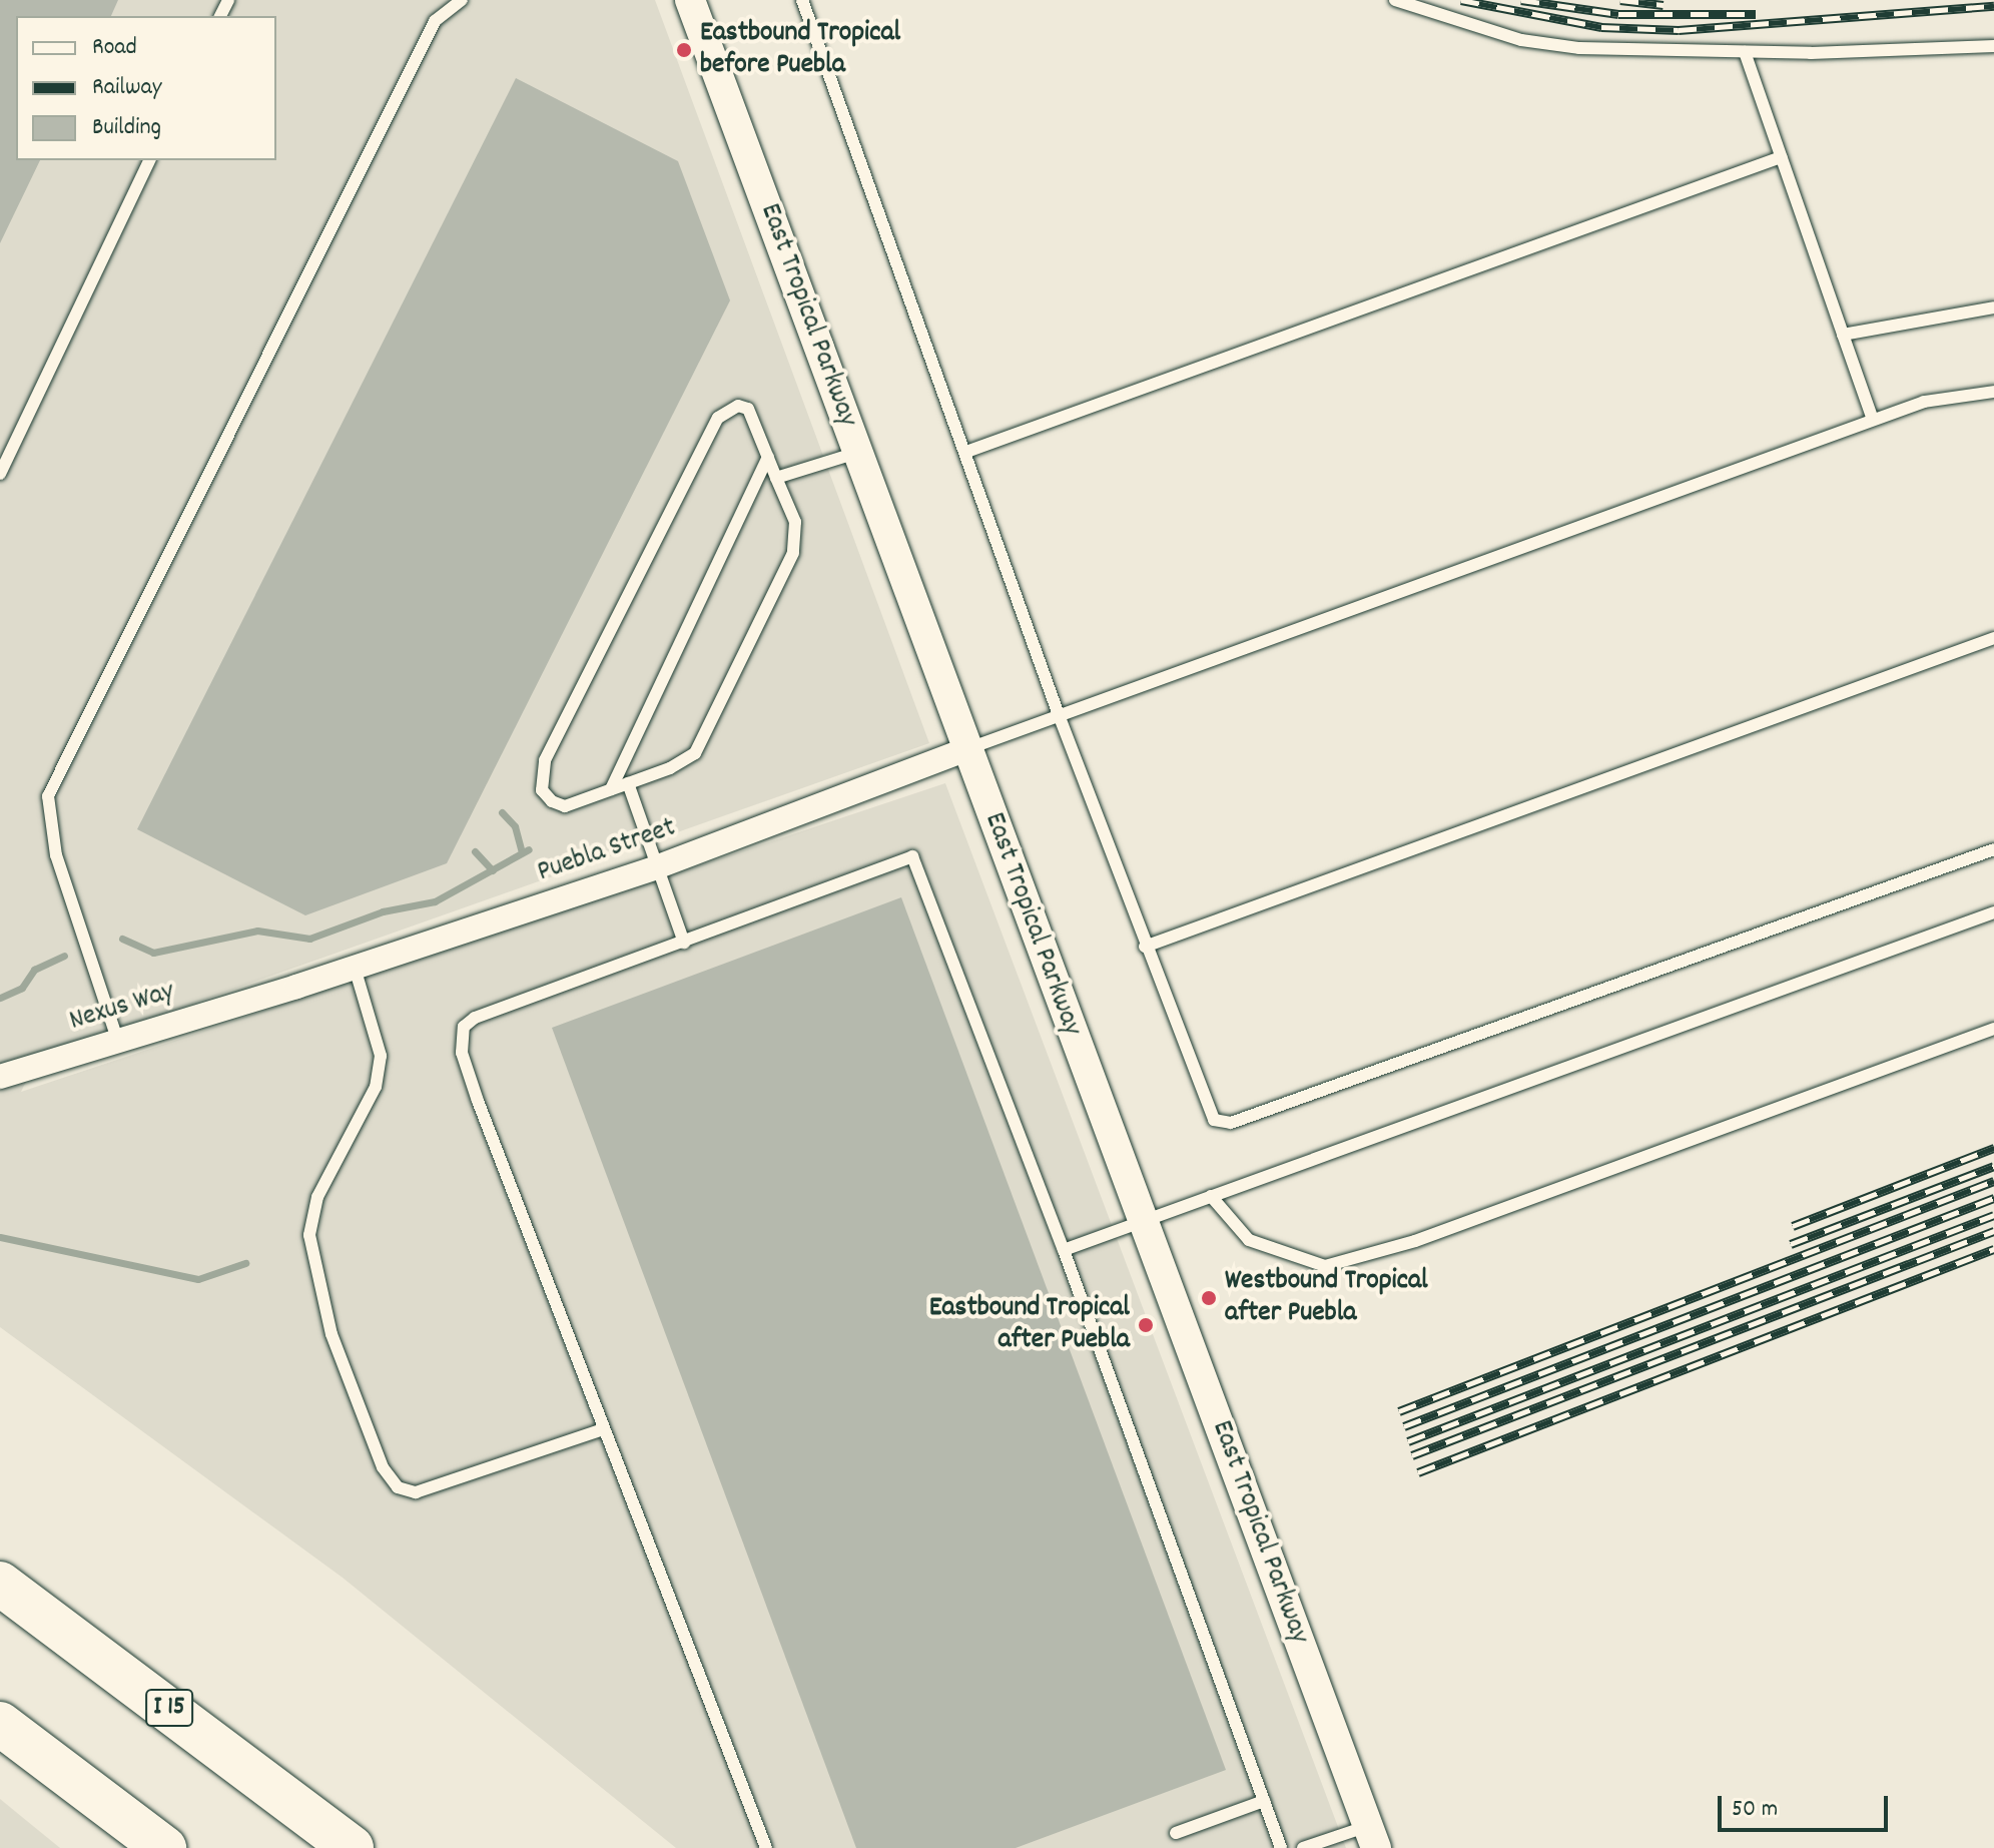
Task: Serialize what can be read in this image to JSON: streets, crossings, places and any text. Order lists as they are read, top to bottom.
{
  "streets": {
    "highway": ["I 15"],
    "street": ["East Tropical Parkway", "Puebla Street", "Nexus Way"]
  },
  "crossings": [
    ["East Tropical Parkway", "Puebla Street"],
    ["Puebla Street", "Nexus Way"]
  ],
  "places": ["Eastbound Tropical before Puebla", "Westbound Tropical after Puebla", "Eastbound Tropical after Puebla"],
  "legend": ["Road", "Railway", "Building"],
  "scale_bar": "50 m"
}
